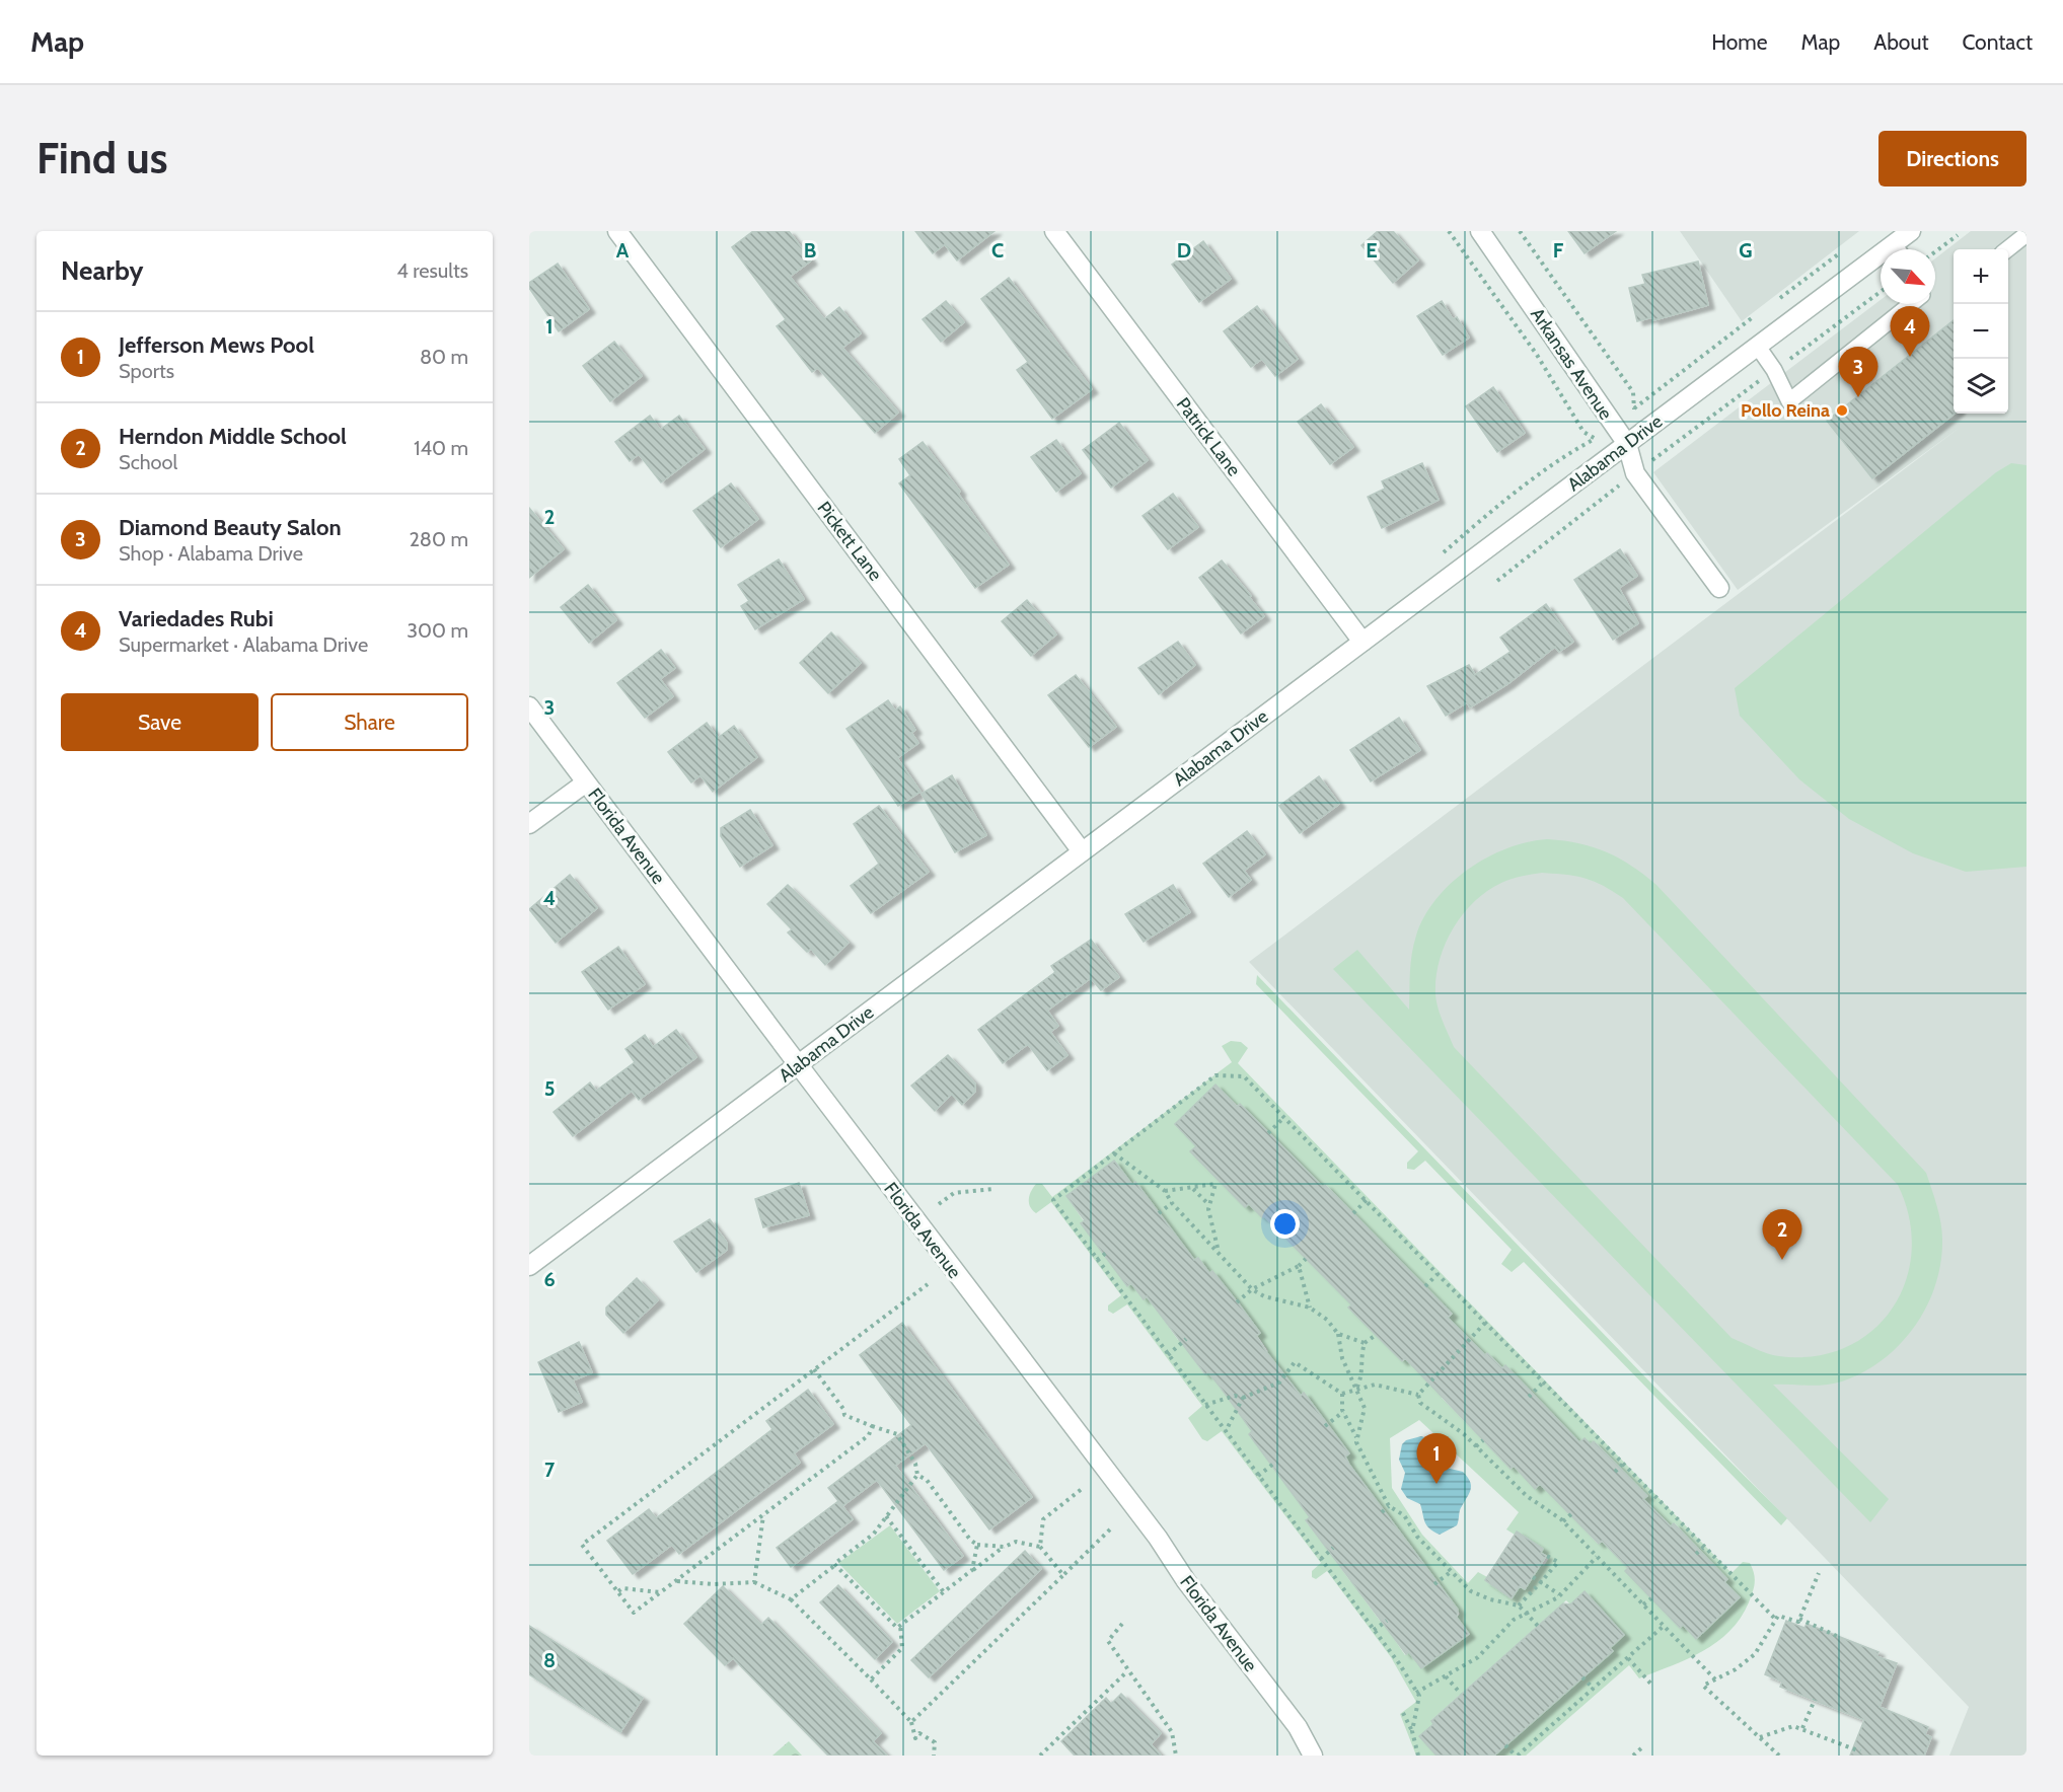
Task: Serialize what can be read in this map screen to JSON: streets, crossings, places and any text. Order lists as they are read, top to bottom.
{
  "streets": {
    "street": [
      "Arkansas Avenue",
      "Patrick Lane",
      "Alabama Drive",
      "Pickett Lane",
      "Florida Avenue"
    ]
  },
  "crossings": [
    ["Arkansas Avenue", "Alabama Drive"],
    ["Patrick Lane", "Alabama Drive"],
    ["Alabama Drive", "Pickett Lane"],
    ["Alabama Drive", "Florida Avenue"]
  ],
  "places": ["Pollo Reina"],
  "north": "bottom right",
  "page": {
    "header": "Map",
    "nav": [
      "Home",
      "Map",
      "About",
      "Contact"
    ],
    "buttons": [
      "Directions",
      ["Save", "Share"]
    ],
    "title": "Find us",
    "heading": ["Nearby", "4 results"],
    "map_buttons": ["+", "−"],
    "pins": [
      "4",
      "3",
      "2",
      "1"
    ],
    "list": [
      {
        "mark": "1",
        "name": "Jefferson Mews Pool",
        "note": "Sports",
        "value": "80 m"
      },
      {
        "mark": "2",
        "name": "Herndon Middle School",
        "note": "School",
        "value": "140 m"
      },
      {
        "mark": "3",
        "name": "Diamond Beauty Salon",
        "note": "Shop · Alabama Drive",
        "value": "280 m"
      },
      {
        "mark": "4",
        "name": "Variedades Rubi",
        "note": "Supermarket · Alabama Drive",
        "value": "300 m"
      }
    ]
  },
  "grid": {
    "columns": [
      "A",
      "B",
      "C",
      "D",
      "E",
      "F",
      "G"
    ],
    "rows": [
      "1",
      "2",
      "3",
      "4",
      "5",
      "6",
      "7",
      "8"
    ]
  }
}
